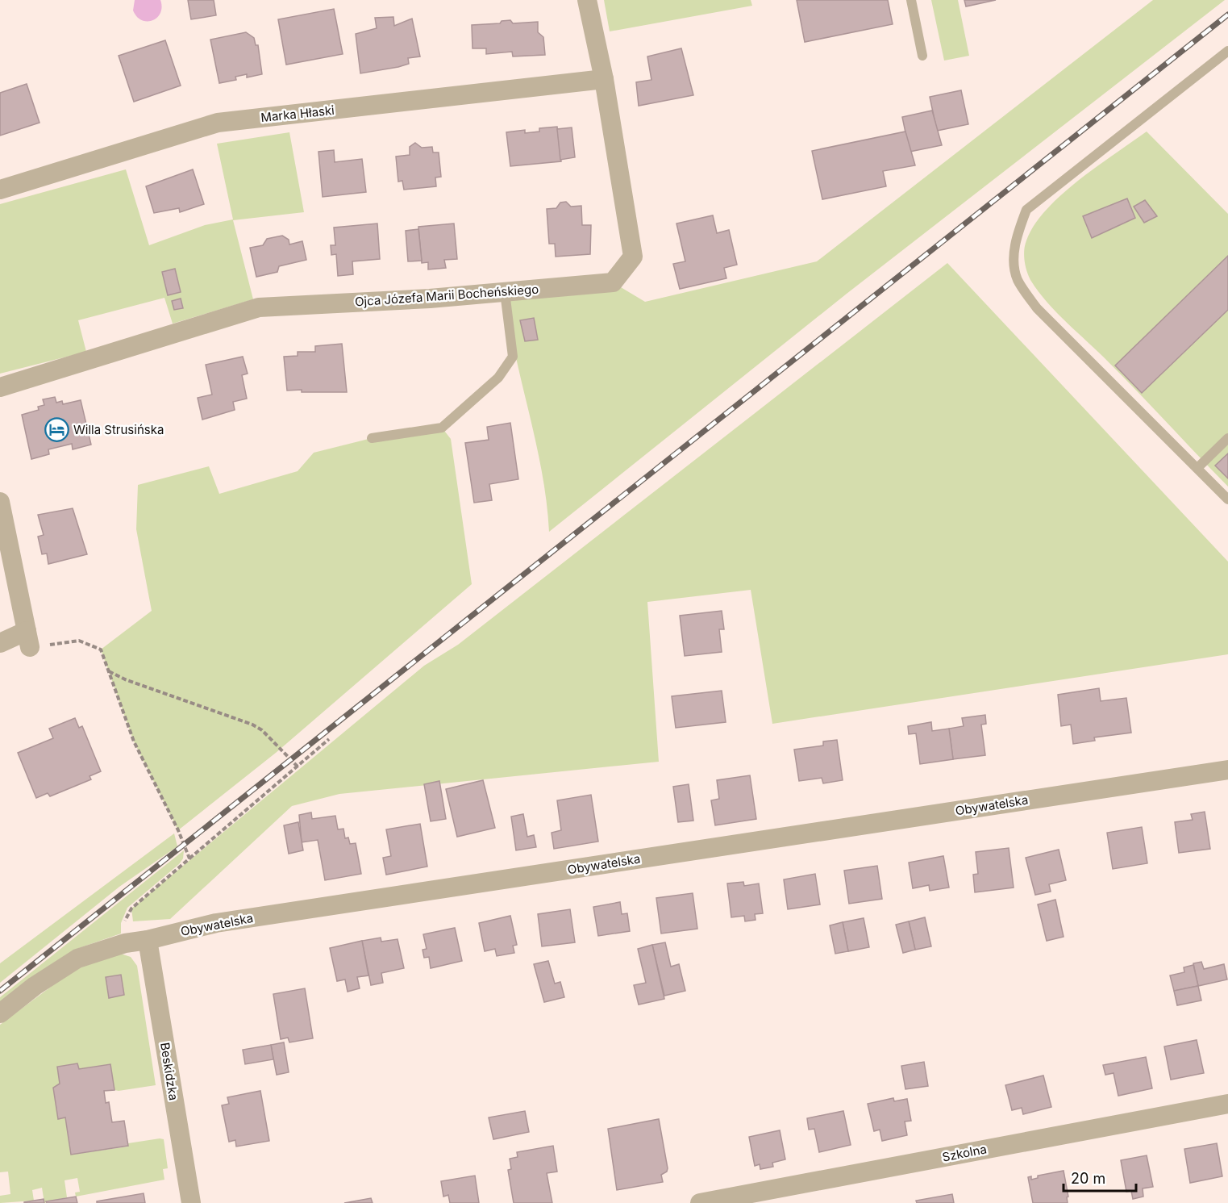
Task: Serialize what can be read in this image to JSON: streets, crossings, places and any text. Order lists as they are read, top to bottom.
{
  "streets": {
    "street": [
      "Marka Hłaski",
      "Ojca Józefa Marii Bocheńskiego",
      "Obywatelska",
      "Beskidzka",
      "Szkolna"
    ]
  },
  "crossings": [
    ["Marka Hłaski", "Ojca Józefa Marii Bocheńskiego"],
    ["Obywatelska", "Beskidzka"]
  ],
  "places": {
    "hotel": ["Willa Strusińska"]
  },
  "scale_bar": "20 m"
}
